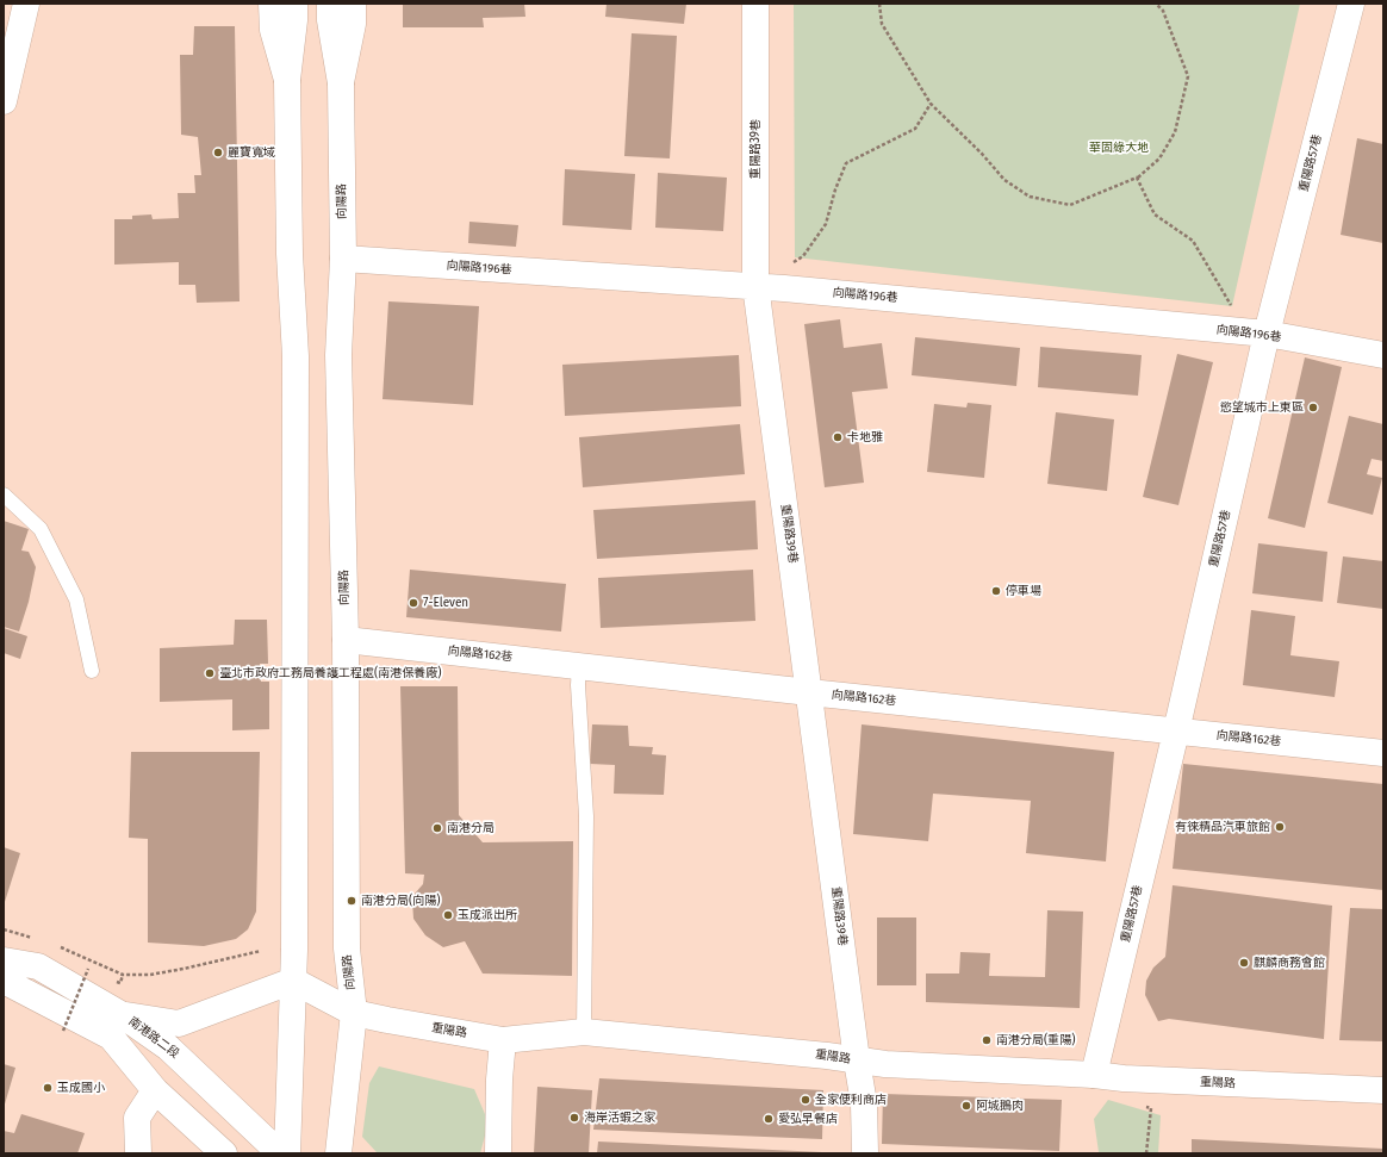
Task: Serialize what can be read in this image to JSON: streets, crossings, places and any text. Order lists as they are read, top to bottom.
{
  "streets": {
    "street": [
      "重陽路39巷",
      "重陽路57巷",
      "向陽路",
      "向陽路196巷",
      "向陽路162巷",
      "重陽路",
      "南港路二段"
    ]
  },
  "crossings": [
    ["重陽路39巷", "向陽路196巷"],
    ["重陽路39巷", "向陽路162巷"],
    ["重陽路39巷", "重陽路"],
    ["重陽路57巷", "向陽路196巷"],
    ["重陽路57巷", "向陽路162巷"],
    ["重陽路57巷", "重陽路"],
    ["向陽路", "向陽路196巷"],
    ["向陽路", "向陽路162巷"],
    ["向陽路", "重陽路"]
  ],
  "parks": ["華固綠大地"],
  "places": [
    "麗寶寬域",
    "慾望城市上東區",
    "卡地雅",
    "停車場",
    "7-Eleven",
    "臺北市政府工務局養護工程處(南港保養廠)",
    "有徠精品汽車旅館",
    "南港分局",
    "南港分局(向陽)",
    "玉成派出所",
    "麒麟商務會館",
    "南港分局(重陽)",
    "玉成國小",
    "全家便利商店",
    "阿城鵝肉",
    "海岸活蝦之家",
    "愛弘早餐店"
  ]
}
